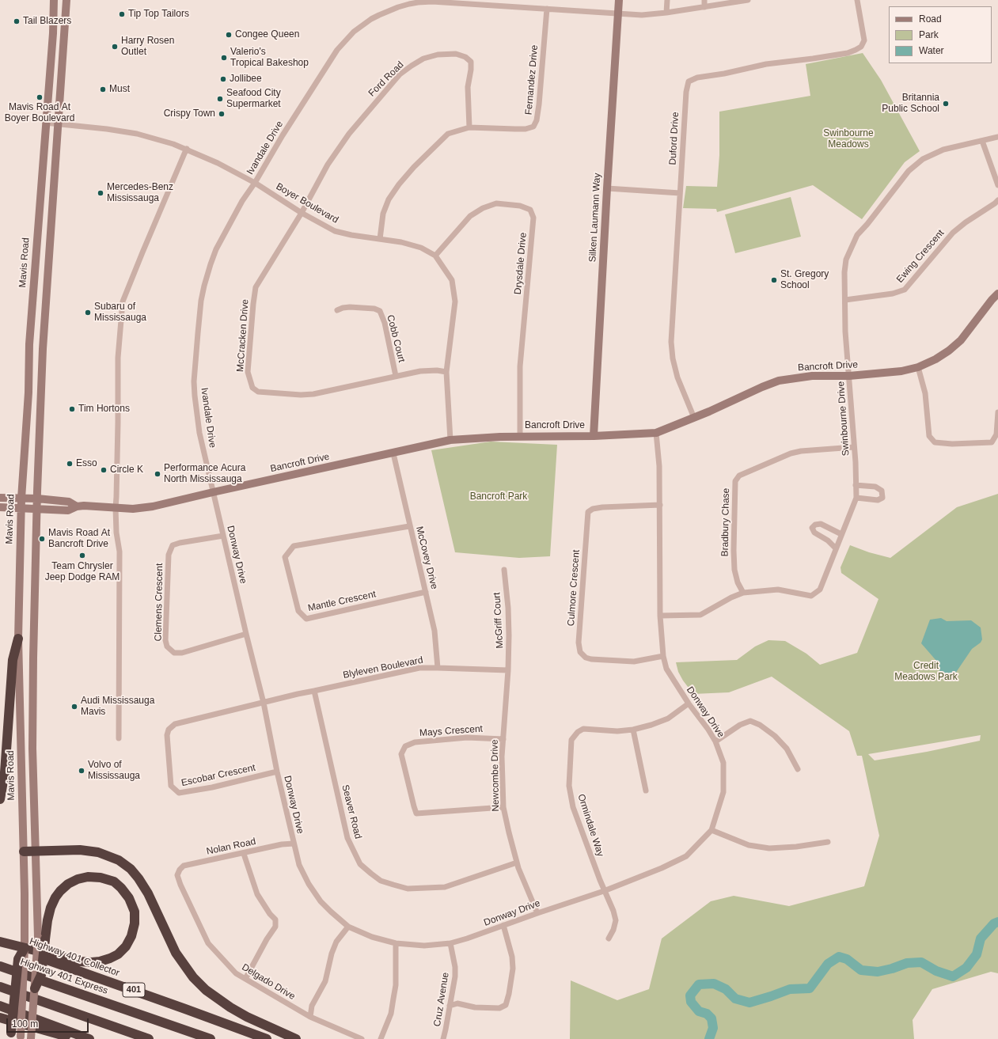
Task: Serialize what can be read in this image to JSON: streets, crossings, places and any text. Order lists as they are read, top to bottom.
{
  "streets": {
    "highway": ["Highway 401 Collector", "Highway 401 Express", "401"],
    "main road": ["Silken Laumann Way", "Mavis Road", "Bancroft Drive"],
    "street": [
      "Ford Road",
      "Fernandez Drive",
      "Duford Drive",
      "Ivandale Drive",
      "Boyer Boulevard",
      "Ewing Crescent",
      "Drysdale Drive",
      "McCracken Drive",
      "Cobb Court",
      "Swinbourne Drive",
      "Bradbury Chase",
      "Donway Drive",
      "McCovey Drive",
      "Culmore Crescent",
      "Mantle Crescent",
      "Clemens Crescent",
      "McGriff Court",
      "Blyleven Boulevard",
      "Mays Crescent",
      "Escobar Crescent",
      "Newcombe Drive",
      "Seaver Road",
      "Ormindale Way",
      "Nolan Road",
      "Delgado Drive",
      "Cruz Avenue"
    ]
  },
  "crossings": [
    ["Ford Road", "Fernandez Drive"],
    ["Ford Road", "Boyer Boulevard"],
    ["Ford Road", "McCracken Drive"],
    ["Fernandez Drive", "Ivandale Drive"],
    ["Fernandez Drive", "Boyer Boulevard"],
    ["Duford Drive", "Bancroft Drive"],
    ["Ivandale Drive", "Boyer Boulevard"],
    ["Ivandale Drive", "Silken Laumann Way"],
    ["Ivandale Drive", "Bancroft Drive"],
    ["Ivandale Drive", "Donway Drive"],
    ["Boyer Boulevard", "Mavis Road"],
    ["Boyer Boulevard", "Drysdale Drive"],
    ["Boyer Boulevard", "McCracken Drive"],
    ["Boyer Boulevard", "Bancroft Drive"],
    ["Silken Laumann Way", "Bancroft Drive"],
    ["Ewing Crescent", "Swinbourne Drive"],
    ["Mavis Road", "Bancroft Drive"],
    ["Drysdale Drive", "Bancroft Drive"],
    ["McCracken Drive", "Cobb Court"],
    ["Bancroft Drive", "Swinbourne Drive"],
    ["Bancroft Drive", "Donway Drive"],
    ["Bancroft Drive", "McCovey Drive"],
    ["Swinbourne Drive", "Bradbury Chase"],
    ["Swinbourne Drive", "Donway Drive"],
    ["Donway Drive", "Culmore Crescent"],
    ["Donway Drive", "Clemens Crescent"],
    ["Donway Drive", "Blyleven Boulevard"],
    ["Donway Drive", "Escobar Crescent"],
    ["Donway Drive", "Newcombe Drive"],
    ["Donway Drive", "Ormindale Way"],
    ["Donway Drive", "Nolan Road"],
    ["Donway Drive", "Cruz Avenue"],
    ["McCovey Drive", "Mantle Crescent"],
    ["McCovey Drive", "Blyleven Boulevard"],
    ["McGriff Court", "Blyleven Boulevard"],
    ["McGriff Court", "Newcombe Drive"],
    ["Blyleven Boulevard", "Escobar Crescent"],
    ["Blyleven Boulevard", "Newcombe Drive"],
    ["Blyleven Boulevard", "Seaver Road"],
    ["Mays Crescent", "Newcombe Drive"],
    ["Newcombe Drive", "Seaver Road"],
    ["Nolan Road", "Delgado Drive"]
  ],
  "parks": ["Swinbourne Meadows", "Bancroft Park", "Credit Meadows Park"],
  "places": [
    "Tip Top Tailors",
    "Tail Blazers",
    "Congee Queen",
    "Harry Rosen Outlet",
    "Valerio's Tropical Bakeshop",
    "Jollibee",
    "Must",
    "Mavis Road At Boyer Boulevard",
    "Seafood City Supermarket",
    "Britannia Public School",
    "Crispy Town",
    "Mercedes-Benz Mississauga",
    "St. Gregory School",
    "Subaru of Mississauga",
    "Tim Hortons",
    "Esso",
    "Circle K",
    "Performance Acura North Mississauga",
    "Mavis Road At Bancroft Drive",
    "Team Chrysler Jeep Dodge RAM",
    "Audi Mississauga Mavis",
    "Volvo of Mississauga"
  ],
  "legend": ["Road", "Park", "Water"],
  "scale_bar": "100 m"
}
